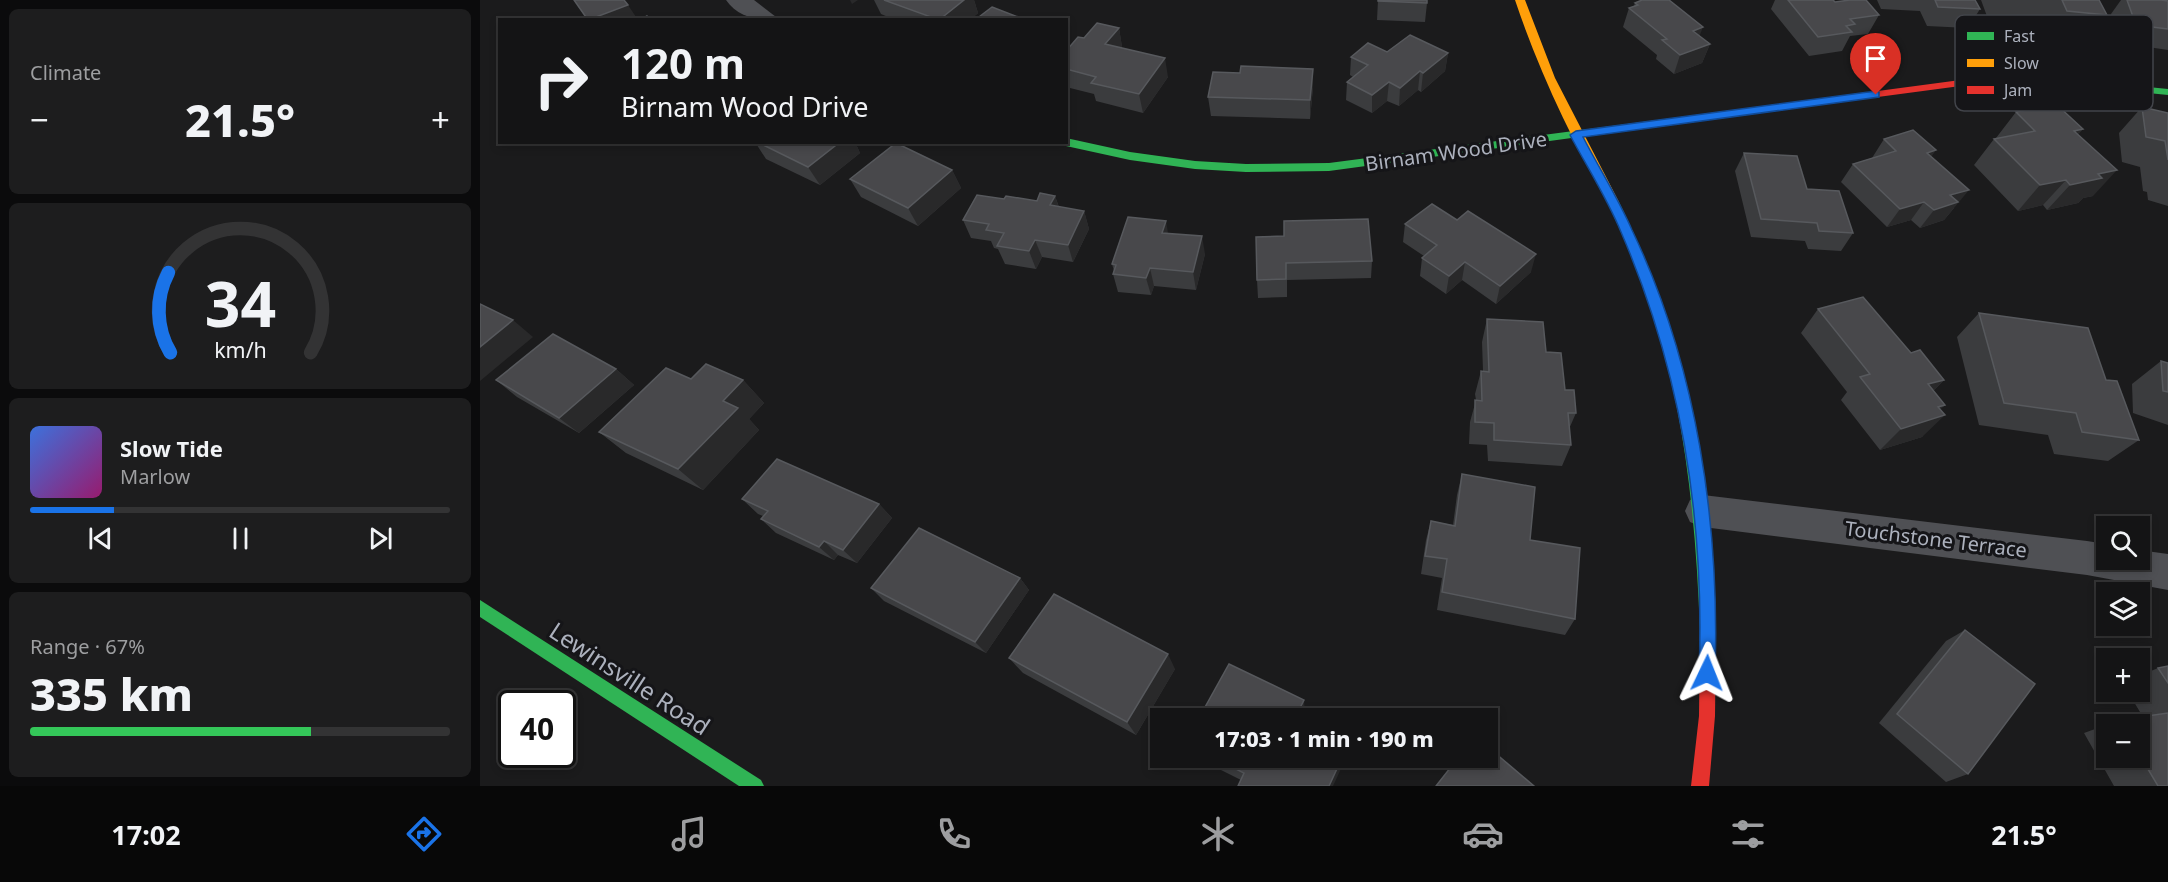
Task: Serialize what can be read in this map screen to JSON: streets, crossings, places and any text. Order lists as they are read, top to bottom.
{
  "streets": {
    "street": ["Birnam Wood Drive", "Touchstone Terrace", "Lewinsville Road"]
  },
  "legend": ["Fast", "Slow", "Jam"],
  "page": {
    "tile": [
      "Climate",
      ["Range · 67%", "335 km"]
    ],
    "turn": ["120 m", "Birnam Wood Drive"],
    "heat": ["−", "21.5°", "+"],
    "song": ["Slow Tide", "Marlow"],
    "map_buttons": ["+", "−"],
    "limit": "40",
    "trip": "17:03 · 1 min · 190 m",
    "tabs": ["17:02", "21.5°"],
    "gauge": ["34", "km/h"]
  }
}
